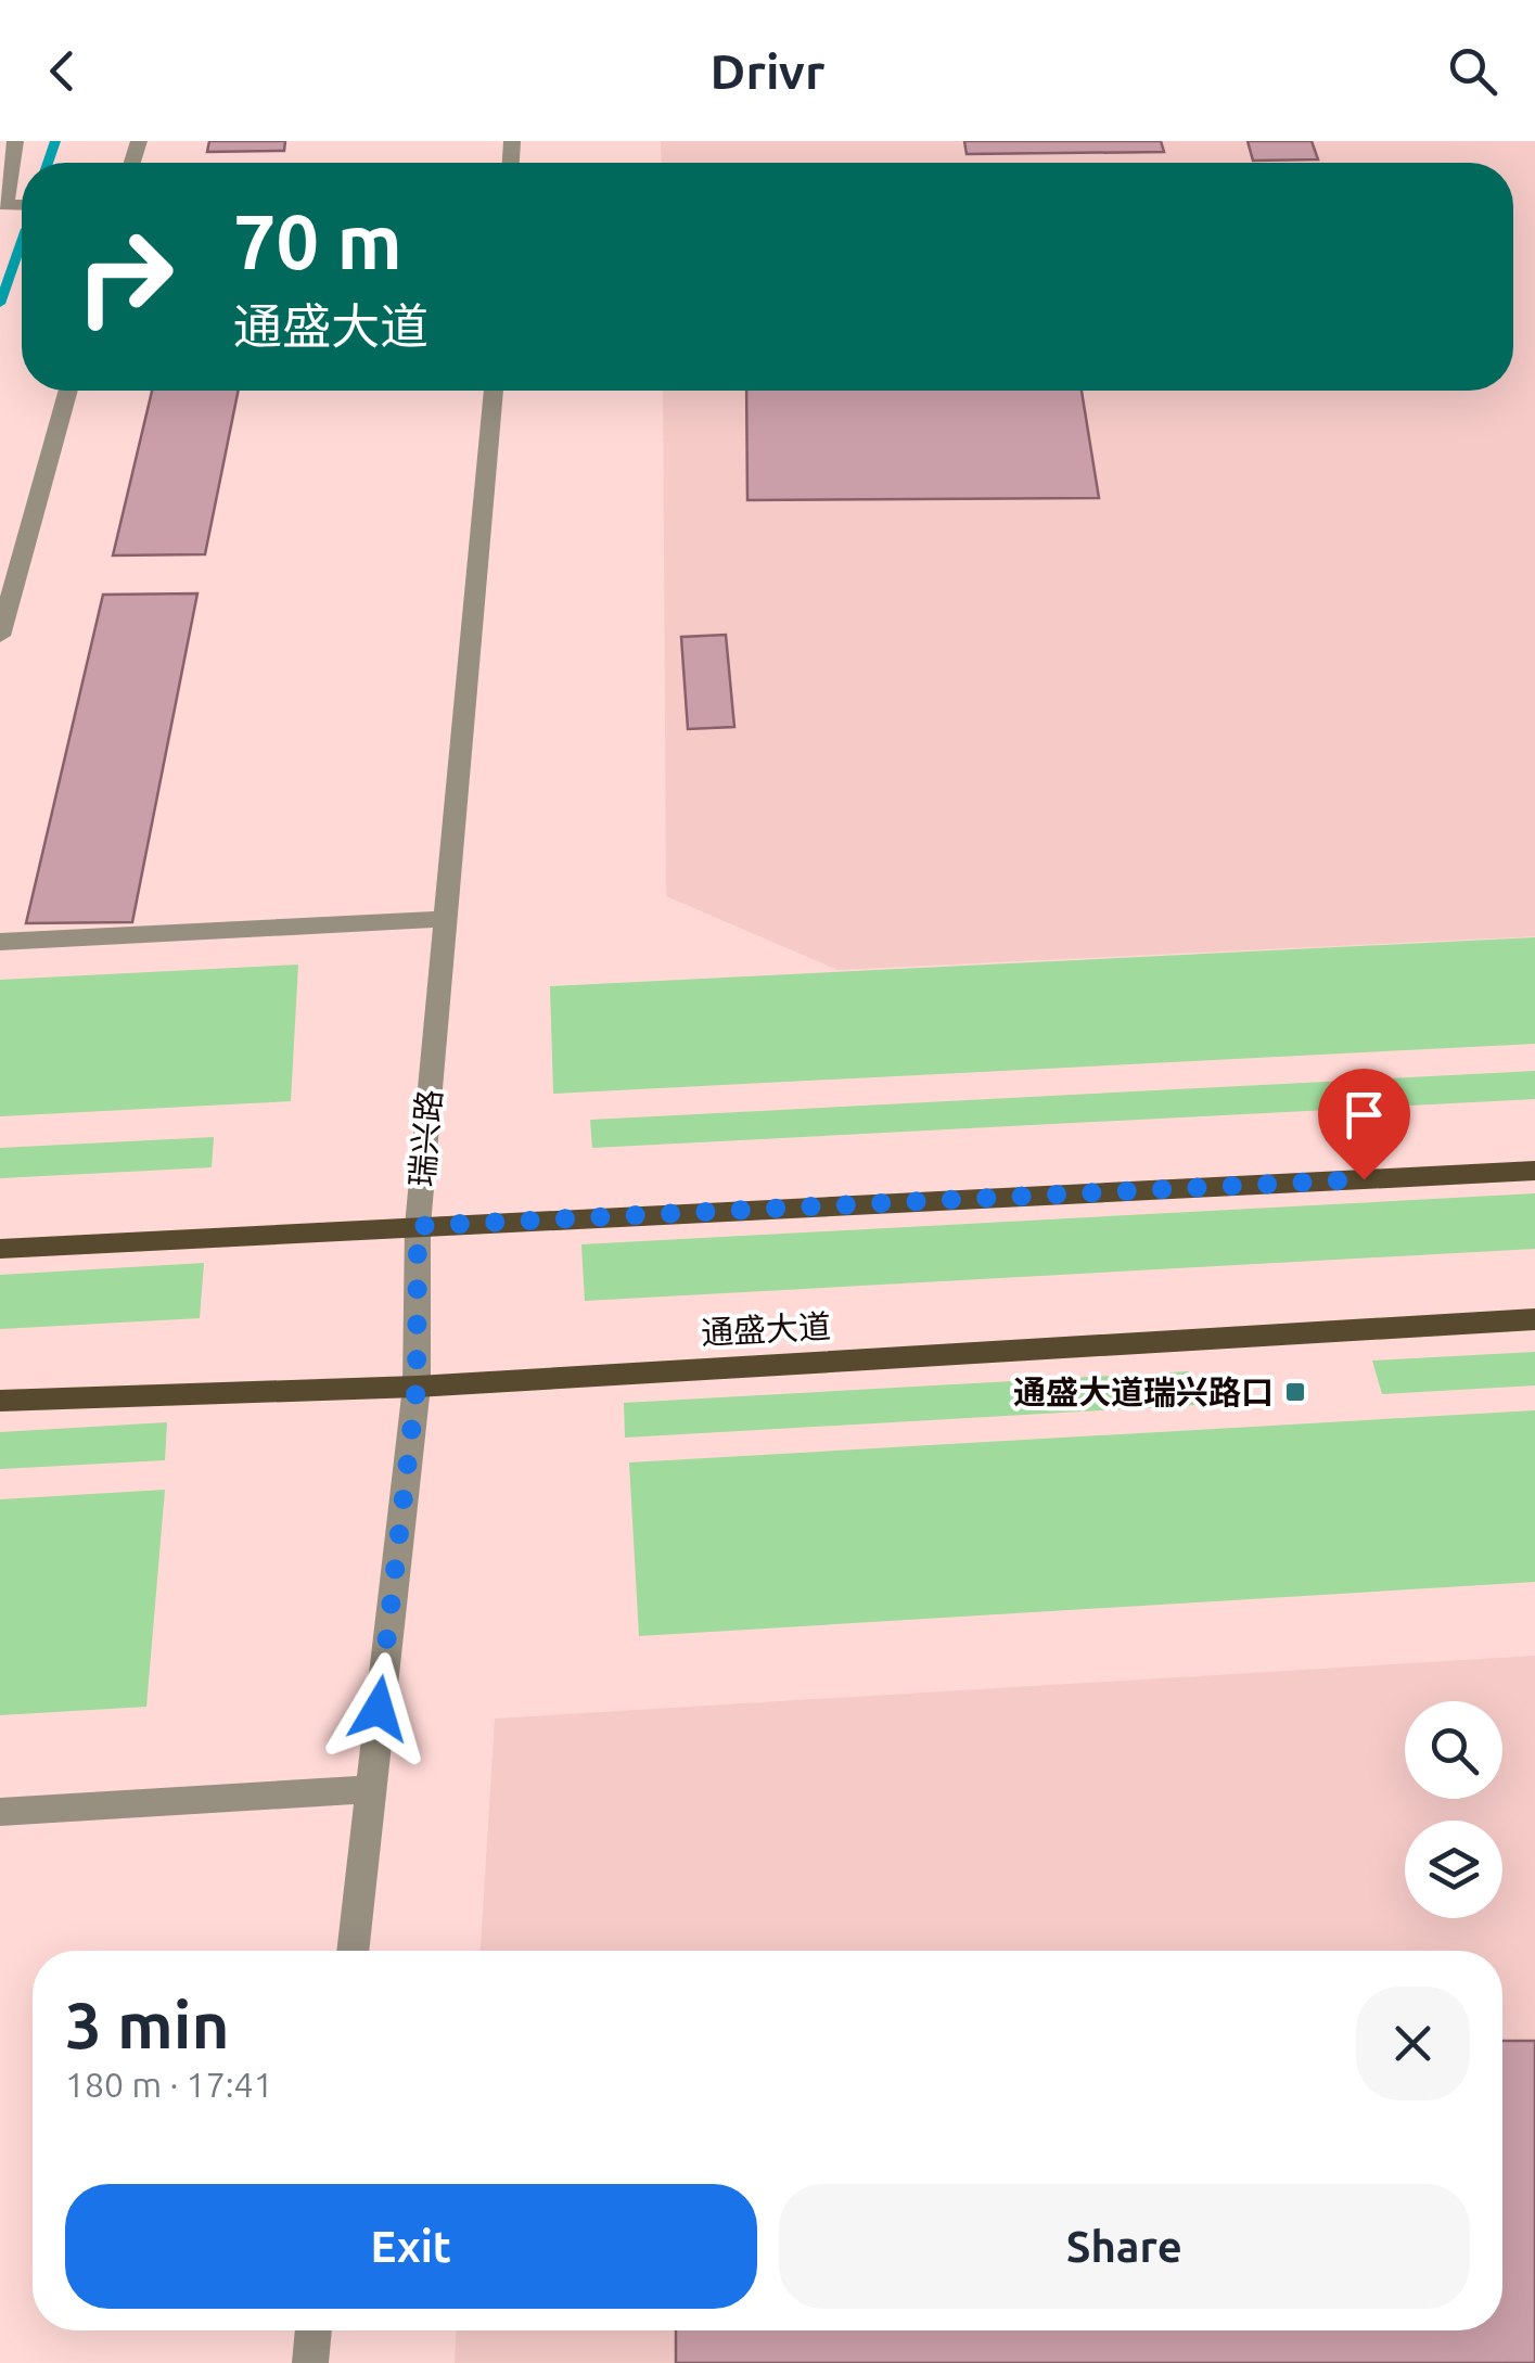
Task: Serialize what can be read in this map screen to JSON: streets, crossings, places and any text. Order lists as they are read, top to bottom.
{
  "streets": {
    "main road": ["通盛大道"],
    "street": ["瑞兴路"]
  },
  "crossings": [
    ["瑞兴路", "通盛大道"]
  ],
  "places": {
    "transit": ["通盛大道瑞兴路口"]
  },
  "page": {
    "header": "Drivr",
    "turn": ["70 m", "通盛大道"],
    "heading": ["3 min", "180 m · 17:41"],
    "buttons": ["Exit", "Share"]
  }
}
